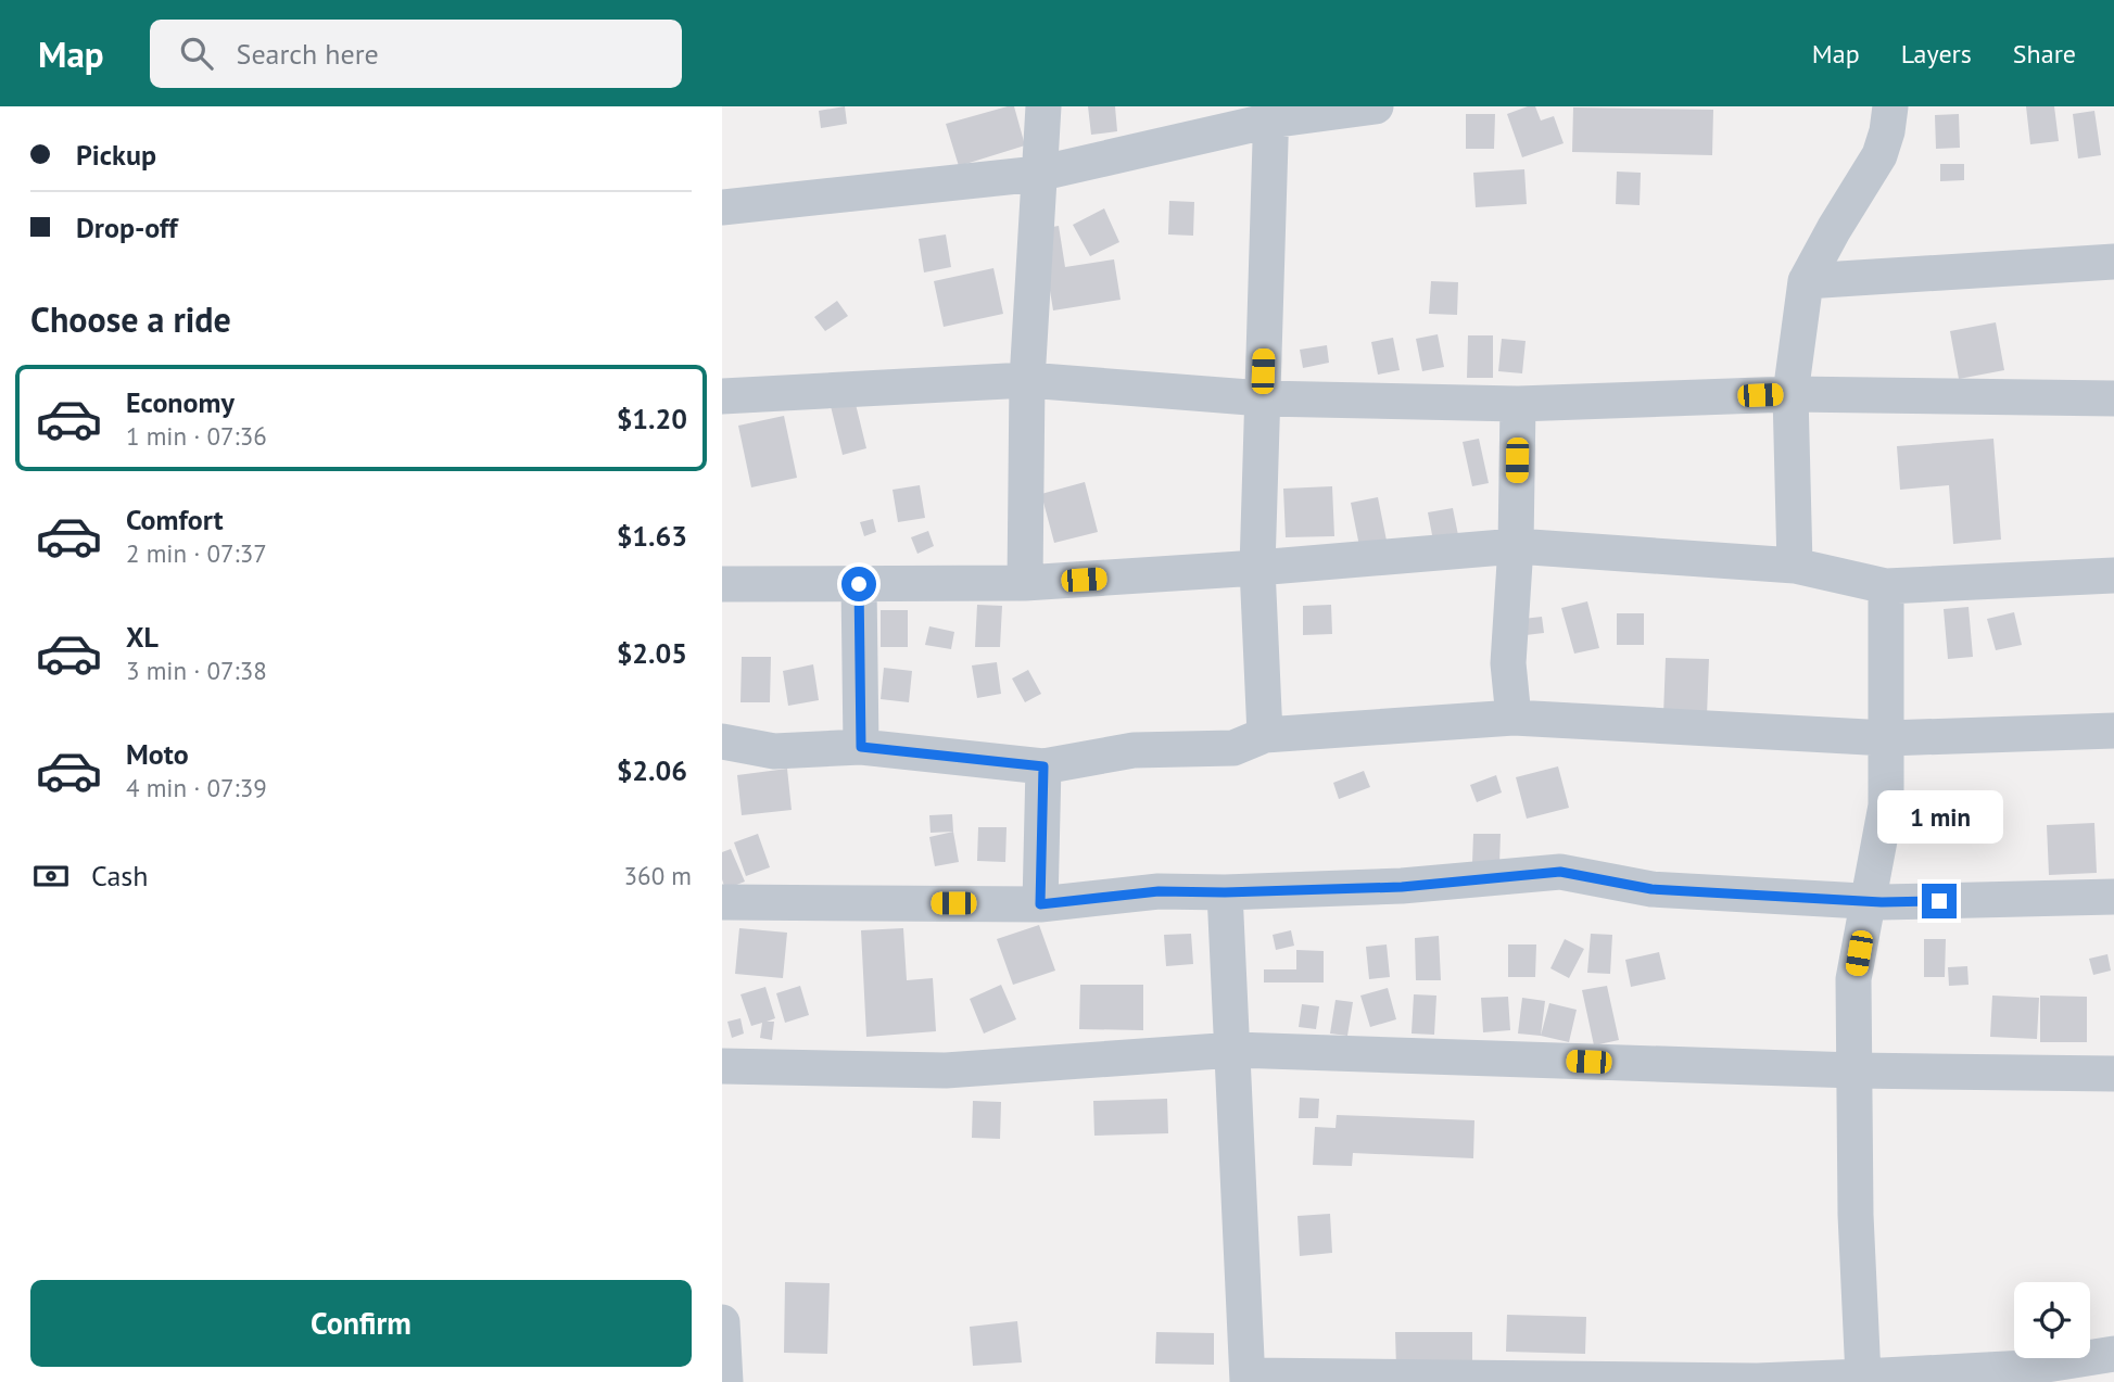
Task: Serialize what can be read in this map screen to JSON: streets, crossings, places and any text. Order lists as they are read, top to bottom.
{
  "page": {
    "header": "Map",
    "search": "Search here",
    "nav": ["Map", "Layers", "Share"],
    "banner": ["Pickup", "Drop-off"],
    "heading": "Choose a ride",
    "list": [
      {
        "name": "Economy",
        "note": "1 min · 07:36",
        "value": "$1.20"
      },
      {
        "name": "Comfort",
        "note": "2 min · 07:37",
        "value": "$1.63"
      },
      {
        "name": "XL",
        "note": "3 min · 07:38",
        "value": "$2.05"
      },
      {
        "name": "Moto",
        "note": "4 min · 07:39",
        "value": "$2.06"
      }
    ],
    "bubble": "1 min",
    "pay": ["Cash", "360 m"],
    "buttons": "Confirm"
  }
}
